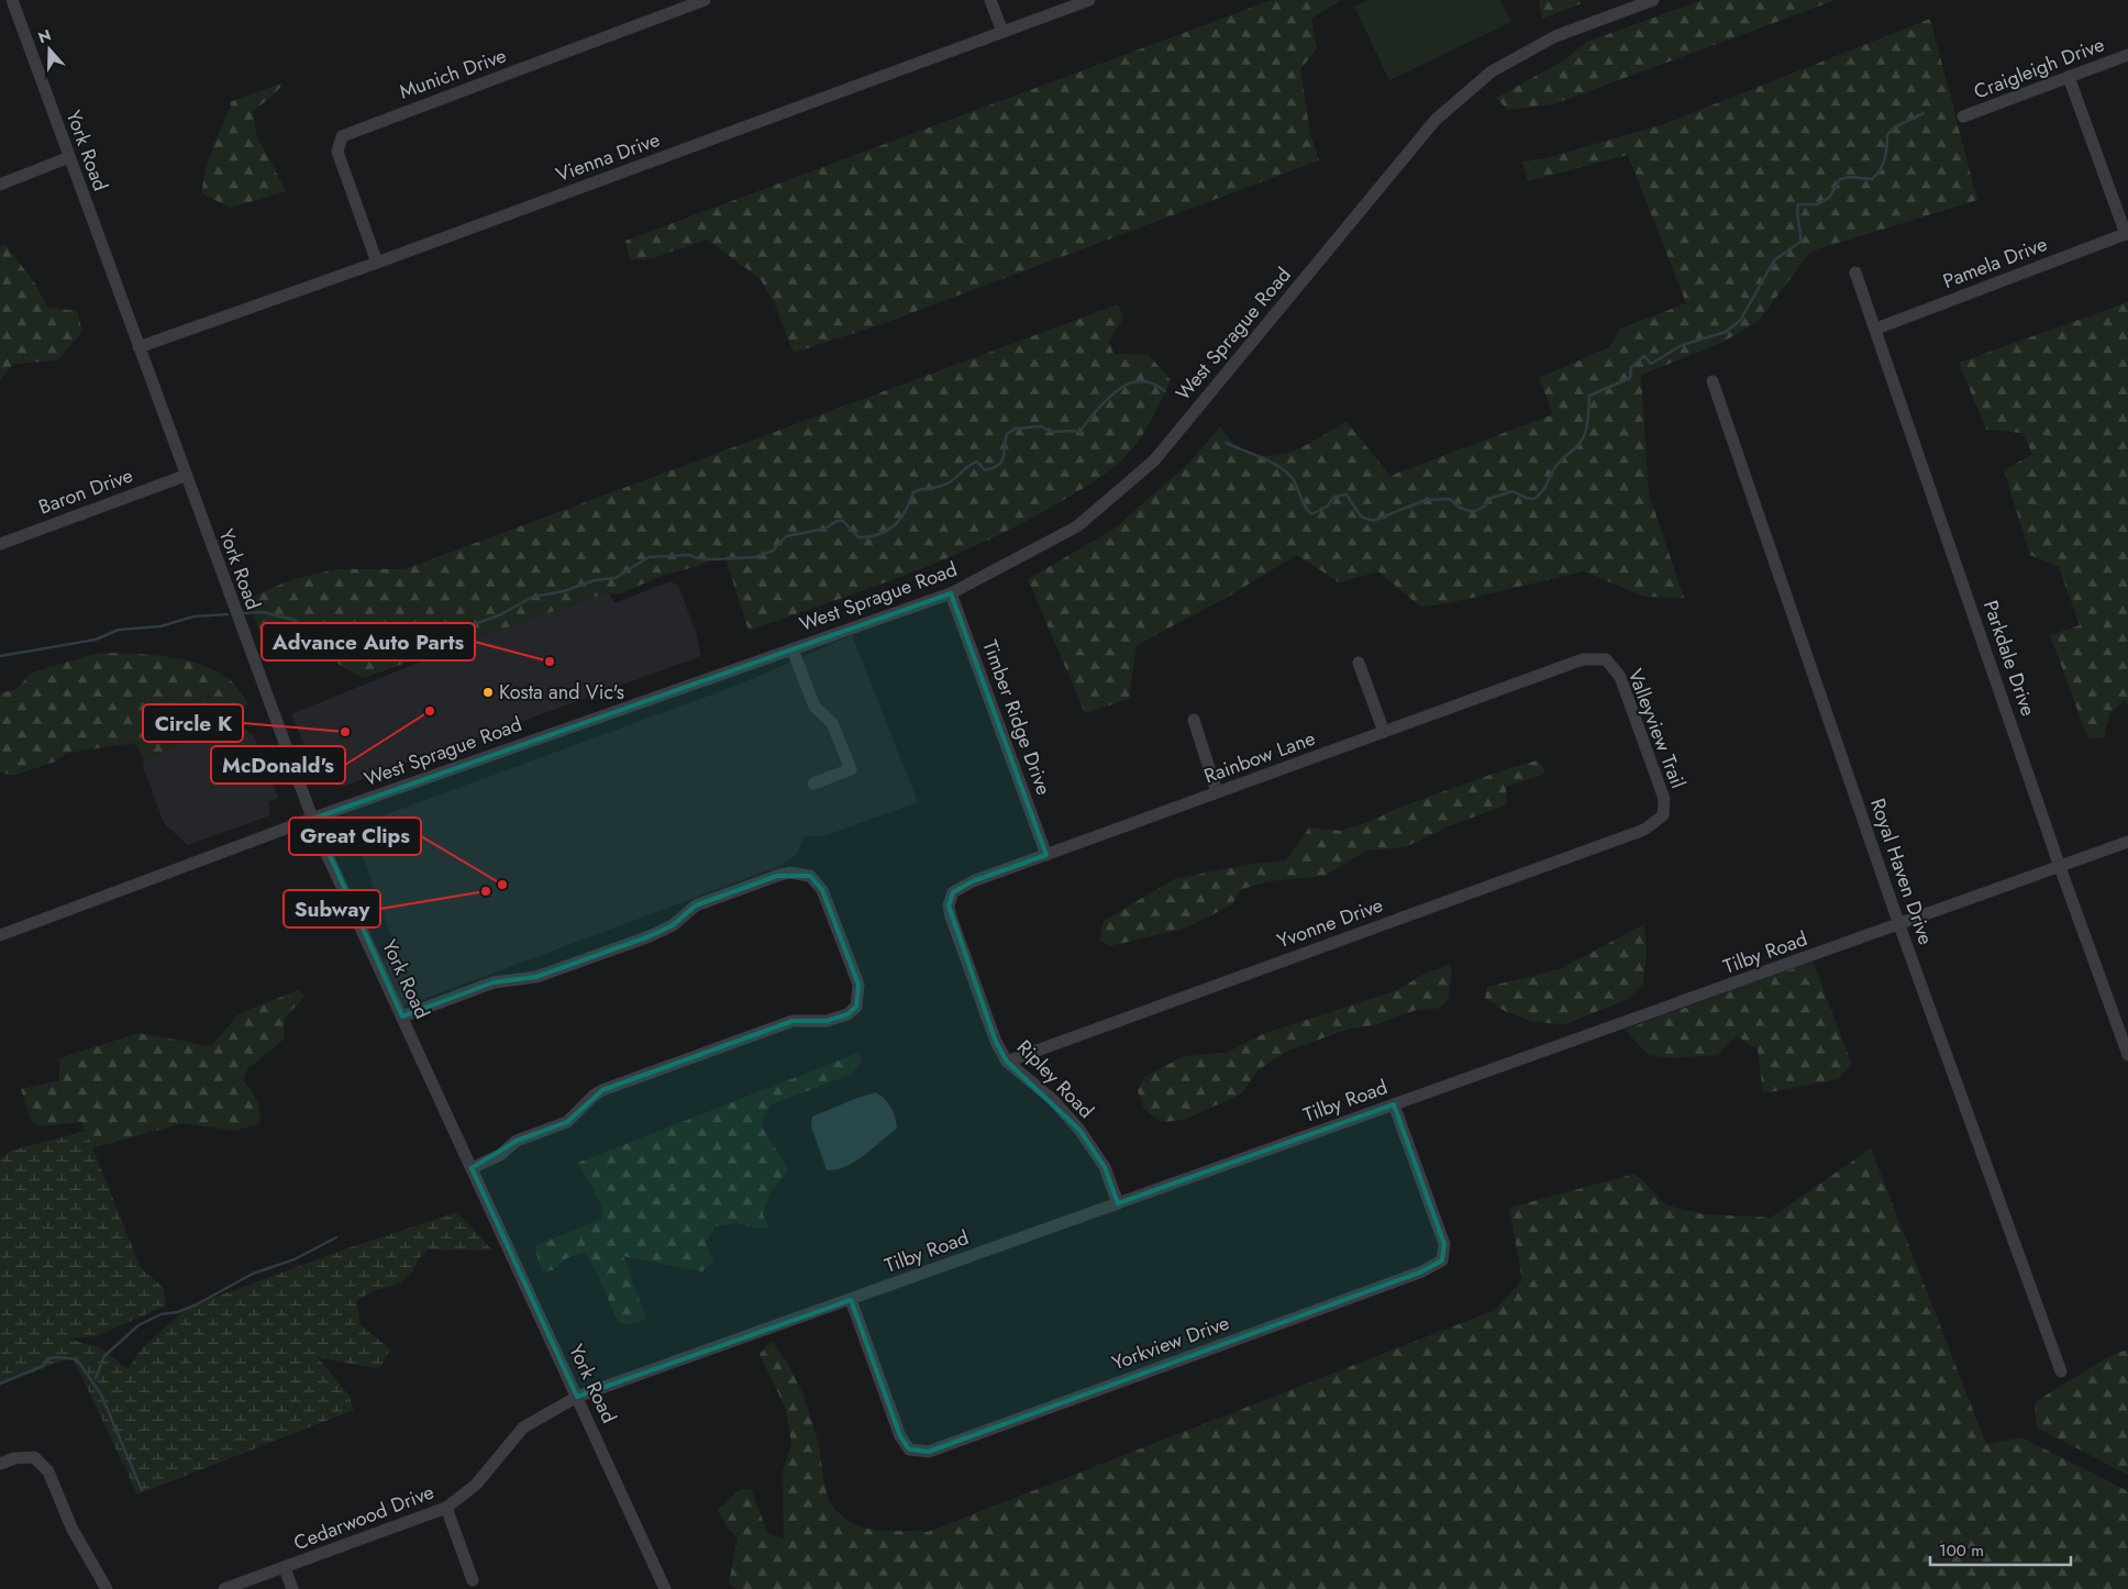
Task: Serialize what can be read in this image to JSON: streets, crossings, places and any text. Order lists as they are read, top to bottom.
{
  "streets": {
    "street": [
      "Craigleigh Drive",
      "Munich Drive",
      "York Road",
      "Vienna Drive",
      "Pamela Drive",
      "West Sprague Road",
      "Baron Drive",
      "Parkdale Drive",
      "Timber Ridge Drive",
      "Valleyview Trail",
      "Rainbow Lane",
      "Royal Haven Drive",
      "Yvonne Drive",
      "Tilby Road",
      "Ripley Road",
      "Yorkview Drive",
      "Cedarwood Drive"
    ]
  },
  "crossings": [
    ["Munich Drive", "Vienna Drive"],
    ["York Road", "Vienna Drive"],
    ["York Road", "West Sprague Road"],
    ["York Road", "Baron Drive"],
    ["York Road", "Tilby Road"],
    ["York Road", "Cedarwood Drive"],
    ["Pamela Drive", "Parkdale Drive"],
    ["West Sprague Road", "Timber Ridge Drive"],
    ["Parkdale Drive", "Tilby Road"],
    ["Timber Ridge Drive", "Rainbow Lane"],
    ["Valleyview Trail", "Rainbow Lane"],
    ["Valleyview Trail", "Yvonne Drive"],
    ["Rainbow Lane", "Ripley Road"],
    ["Royal Haven Drive", "Tilby Road"],
    ["Yvonne Drive", "Ripley Road"],
    ["Tilby Road", "Ripley Road"],
    ["Tilby Road", "Yorkview Drive"],
    ["Tilby Road", "Cedarwood Drive"]
  ],
  "places": [
    "Advance Auto Parts",
    "Kosta and Vic's",
    "McDonald's",
    "Circle K",
    "Great Clips",
    "Subway"
  ],
  "scale_bar": "100 m",
  "north": "top"
}
